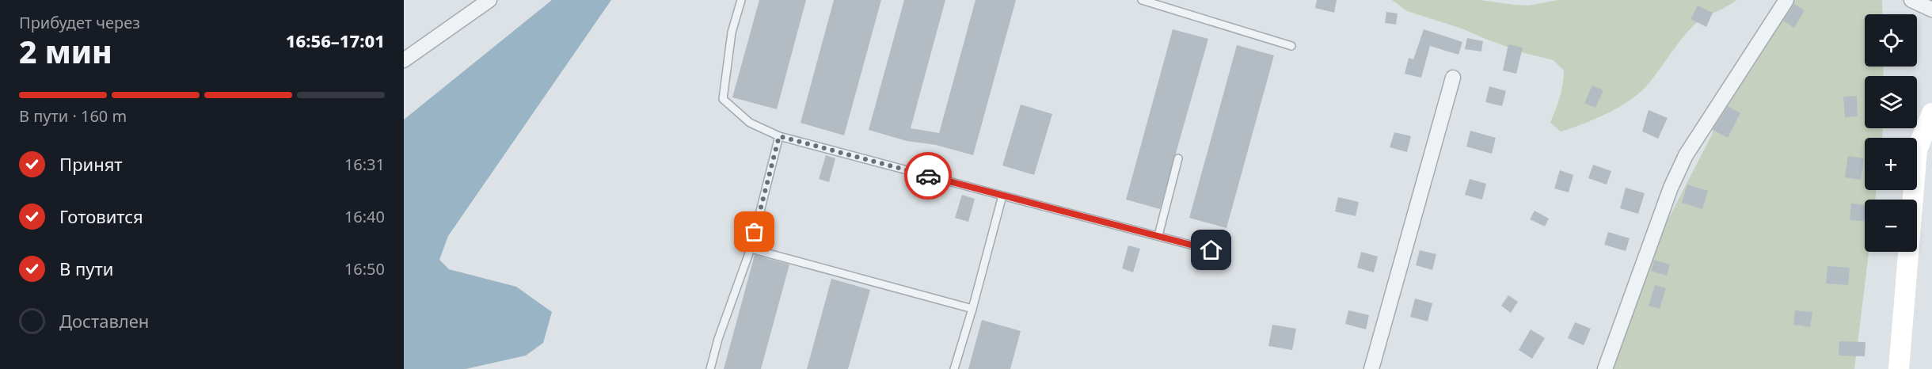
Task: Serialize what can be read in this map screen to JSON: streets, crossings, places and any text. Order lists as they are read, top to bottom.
{
  "page": {
    "heading": ["2 мин", "Прибудет через", "16:56–17:01"],
    "map_buttons": ["+", "−"],
    "bar": "В пути · 160 m",
    "list": [
      ["Принят", "16:31"],
      ["Готовится", "16:40"],
      ["В пути", "16:50"],
      "Доставлен"
    ]
  }
}
